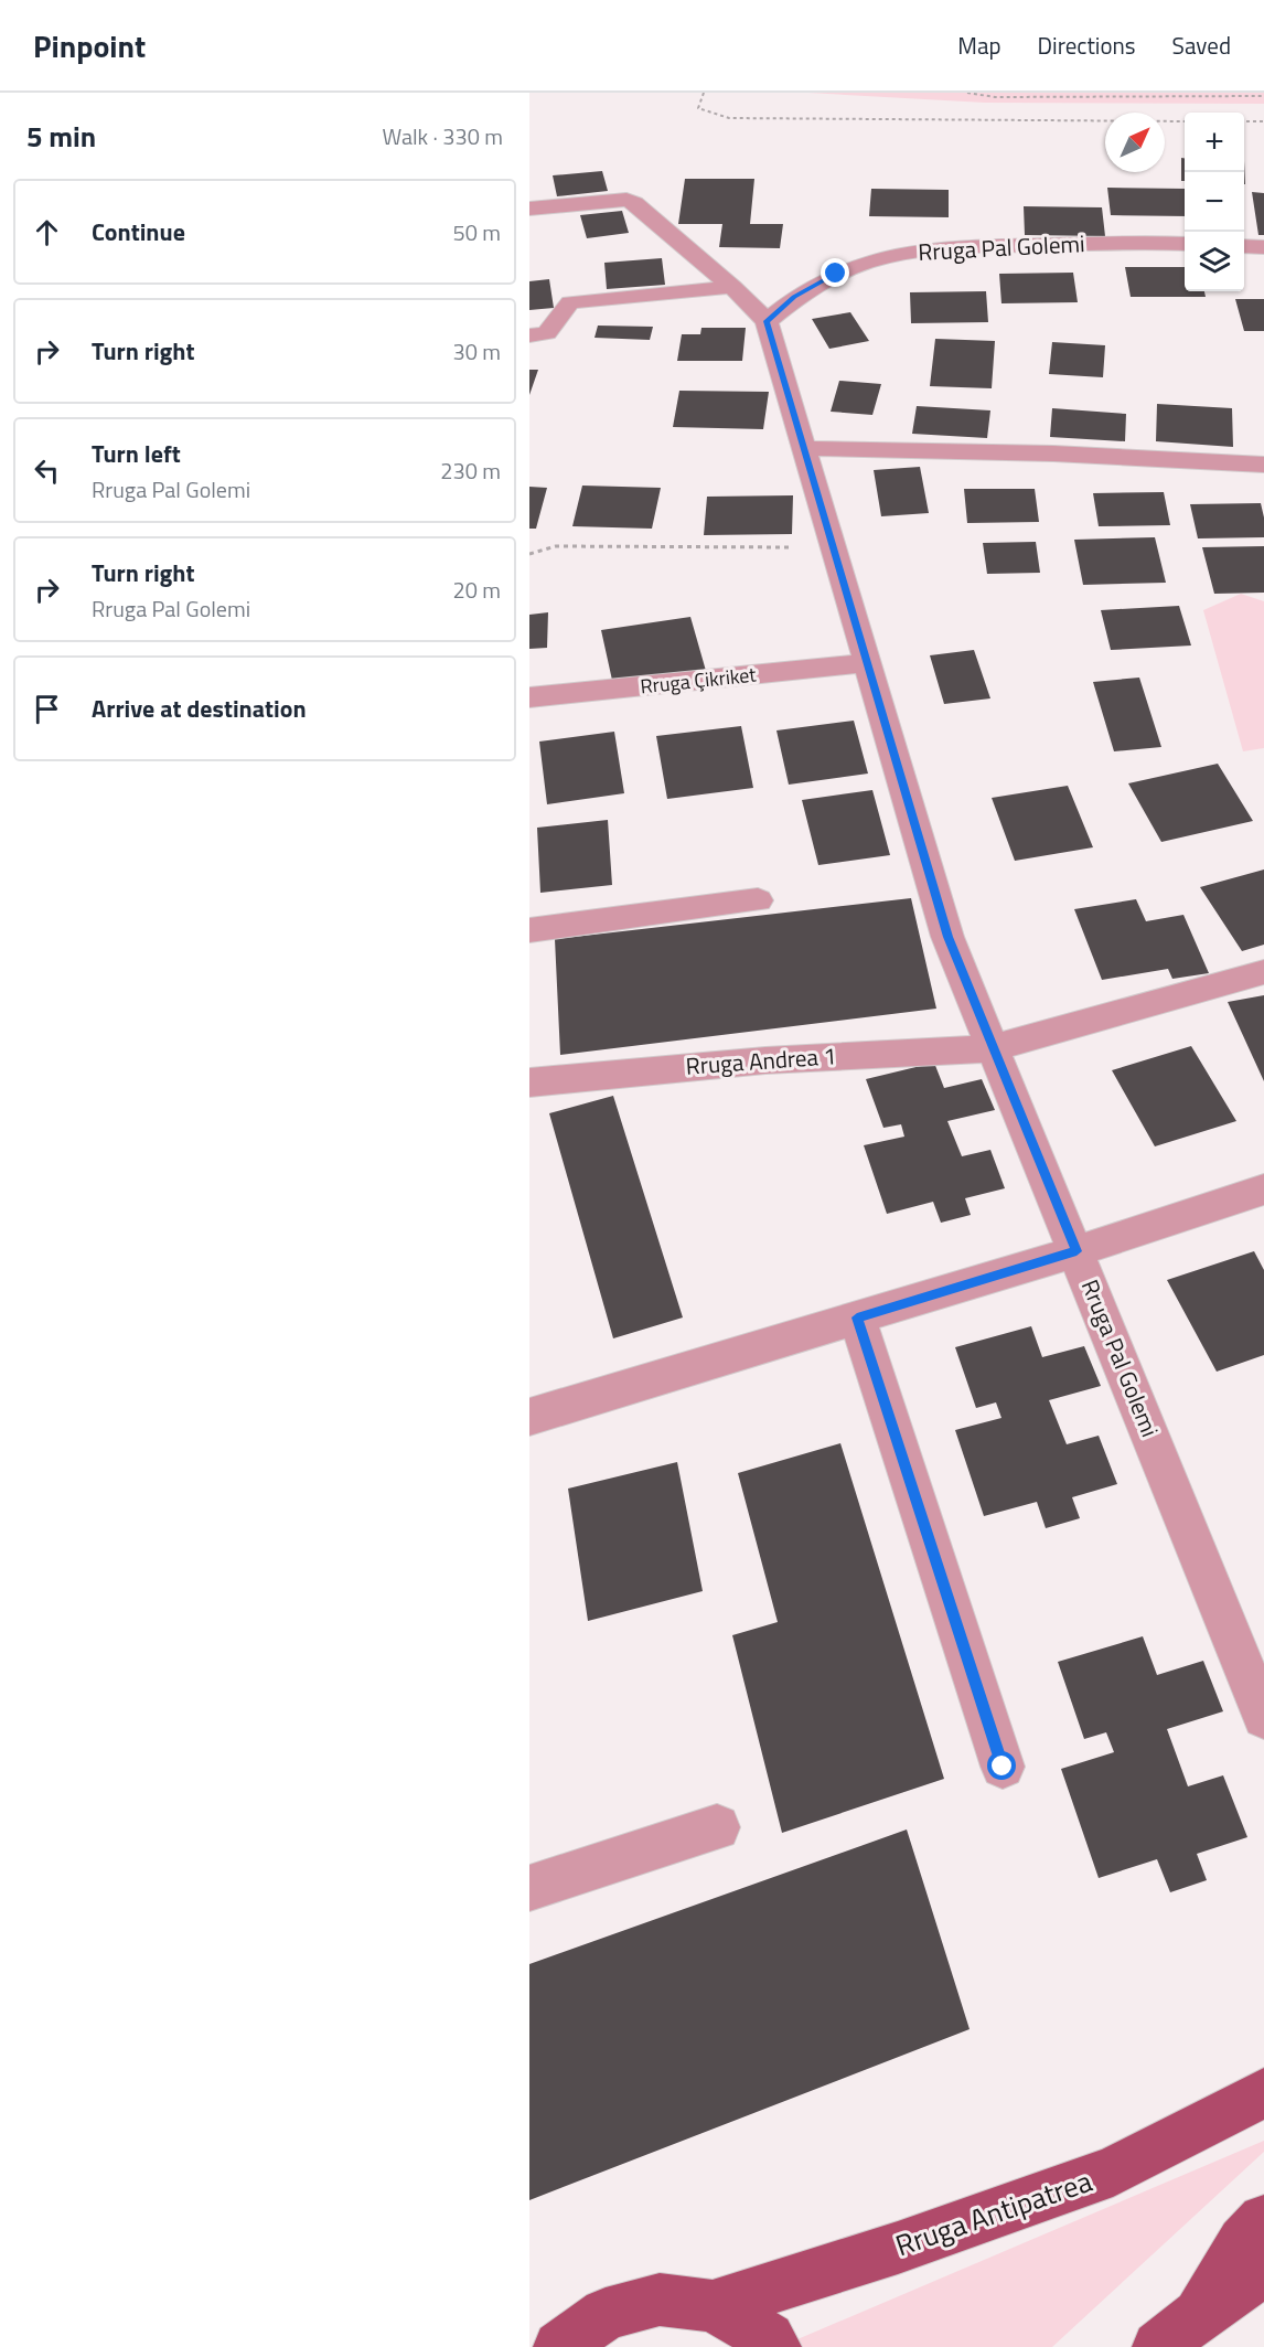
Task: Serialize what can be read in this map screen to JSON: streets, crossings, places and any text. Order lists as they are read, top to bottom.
{
  "streets": {
    "main road": ["Rruga Antipatrea"],
    "street": ["Rruga Pal Golemi", "Rruga Çikriket", "Rruga Andrea 1"]
  },
  "crossings": [
    ["Rruga Pal Golemi", "Rruga Çikriket"],
    ["Rruga Pal Golemi", "Rruga Andrea 1"]
  ],
  "north": "top right",
  "page": {
    "header": "Pinpoint",
    "nav": ["Map", "Directions", "Saved"],
    "heading": ["5 min", "Walk · 330 m"],
    "map_buttons": ["+", "−"],
    "list": [
      ["Continue", "50 m"],
      ["Turn right", "30 m"],
      ["Turn left", "Rruga Pal Golemi", "230 m"],
      ["Turn right", "Rruga Pal Golemi", "20 m"],
      "Arrive at destination"
    ]
  }
}
